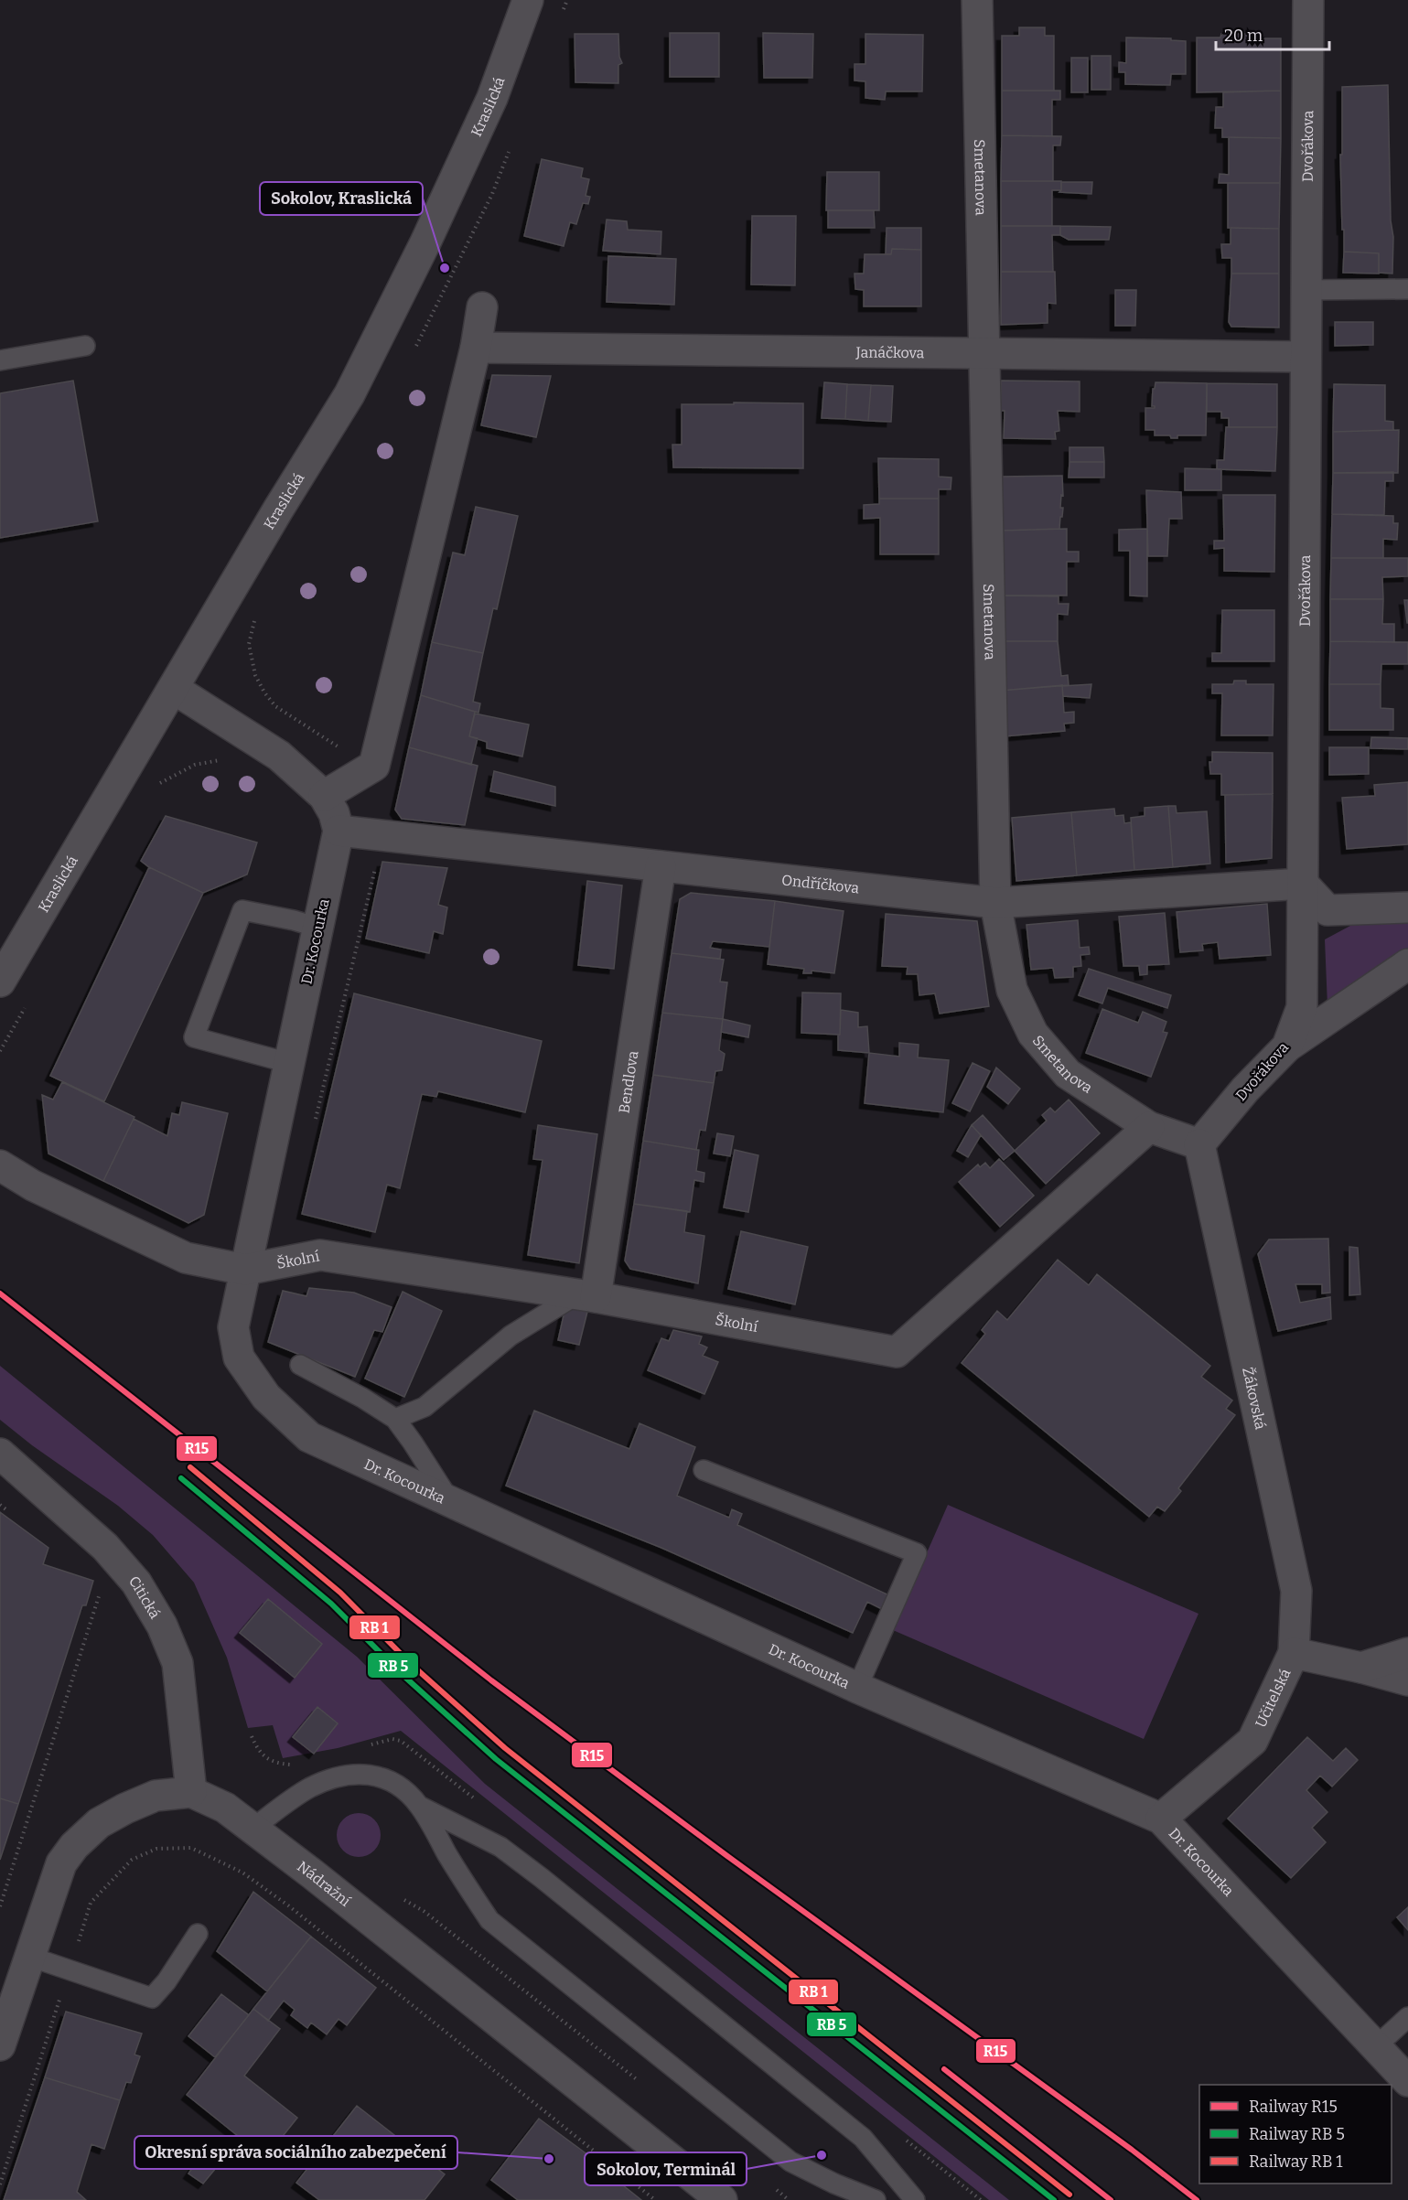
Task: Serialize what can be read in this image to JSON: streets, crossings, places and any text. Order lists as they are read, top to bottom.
{
  "streets": {
    "street": [
      "Kraslická",
      "Dvořákova",
      "Smetanova",
      "Janáčkova",
      "Ondříčkova",
      "Dr. Kocourka",
      "Bendlova",
      "Školní",
      "Žákovská",
      "Citická",
      "Učitelská",
      "Nádražní"
    ]
  },
  "crossings": [
    ["Dvořákova", "Smetanova"],
    ["Dvořákova", "Janáčkova"],
    ["Dvořákova", "Ondříčkova"],
    ["Dvořákova", "Žákovská"],
    ["Smetanova", "Janáčkova"],
    ["Smetanova", "Ondříčkova"],
    ["Smetanova", "Školní"],
    ["Smetanova", "Žákovská"],
    ["Ondříčkova", "Dr. Kocourka"],
    ["Ondříčkova", "Bendlova"],
    ["Dr. Kocourka", "Školní"],
    ["Dr. Kocourka", "Učitelská"],
    ["Bendlova", "Školní"],
    ["Žákovská", "Učitelská"],
    ["Citická", "Nádražní"]
  ],
  "places": ["Sokolov, Kraslická", "Sokolov, Terminál", "Okresní správa sociálního zabezpečení"],
  "lines": ["rail line R15"],
  "legend": ["Railway R15", "Railway RB 5", "Railway RB 1"],
  "scale_bar": "20 m"
}
